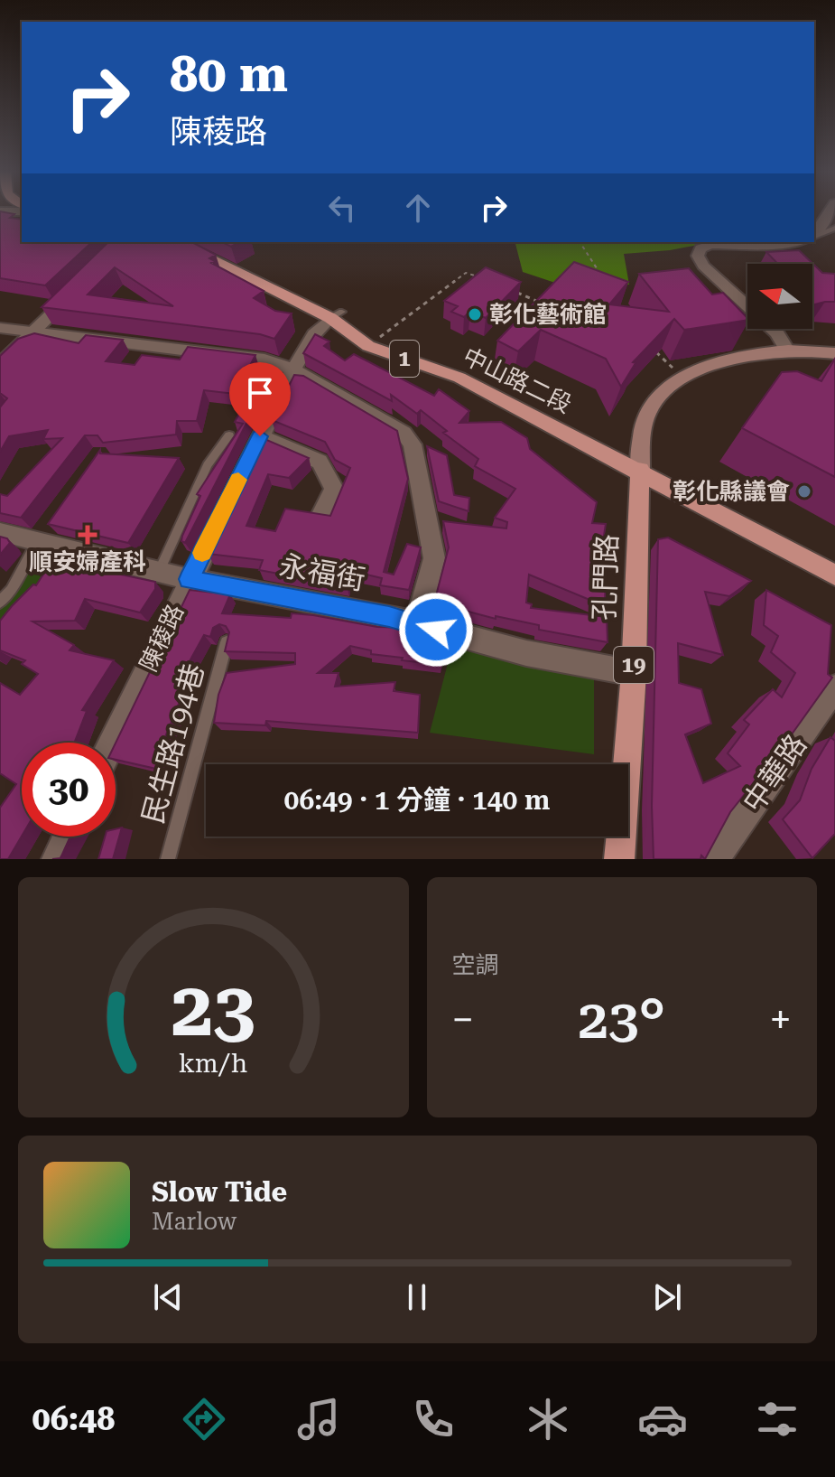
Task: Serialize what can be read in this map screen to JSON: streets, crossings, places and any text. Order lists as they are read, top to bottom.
{
  "streets": {
    "main road": [
      "1",
      "中山路二段",
      "孔門路",
      "19"
    ],
    "street": ["永福街", "陳稜路", "中華路"],
    "lane": ["民生路194巷"]
  },
  "crossings": [
    ["中山路二段", "孔門路"],
    ["中山路二段", "陳稜路"],
    ["永福街", "孔門路"],
    ["永福街", "陳稜路"]
  ],
  "places": {
    "other": ["彰化藝術館", "彰化縣議會"],
    "health": ["順安婦產科"]
  },
  "north": "left",
  "page": {
    "turn": ["80 m", "陳稜路"],
    "limit": "30",
    "trip": "06:49 · 1 分鐘 · 140 m",
    "tile": "空調",
    "heat": ["−", "23°", "+"],
    "song": ["Slow Tide", "Marlow"],
    "tabs": "06:48",
    "gauge": ["23", "km/h"]
  }
}
